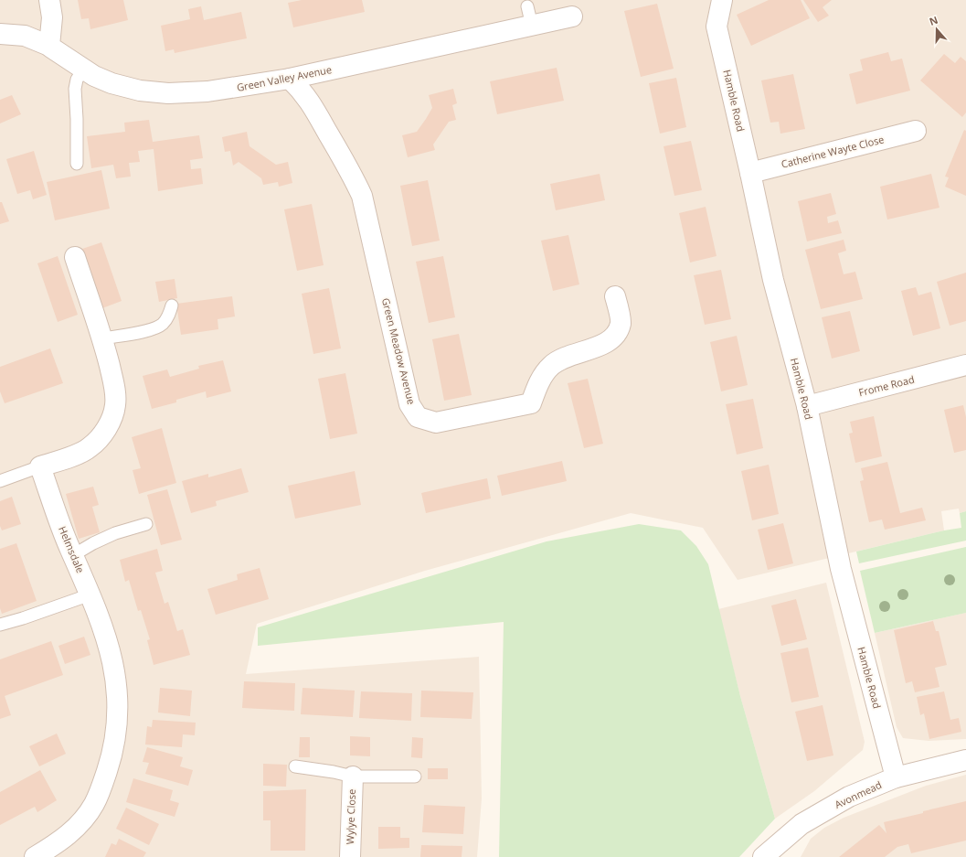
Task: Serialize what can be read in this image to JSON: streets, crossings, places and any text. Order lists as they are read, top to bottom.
{
  "streets": {
    "street": [
      "Green Valley Avenue",
      "Hamble Road",
      "Catherine Wayte Close",
      "Green Meadow Avenue",
      "Frome Road",
      "Helmsdale",
      "Avonmead",
      "Wylye Close"
    ]
  },
  "crossings": [
    ["Green Valley Avenue", "Green Meadow Avenue"],
    ["Hamble Road", "Catherine Wayte Close"],
    ["Hamble Road", "Frome Road"],
    ["Hamble Road", "Avonmead"]
  ],
  "north": "top"
}
